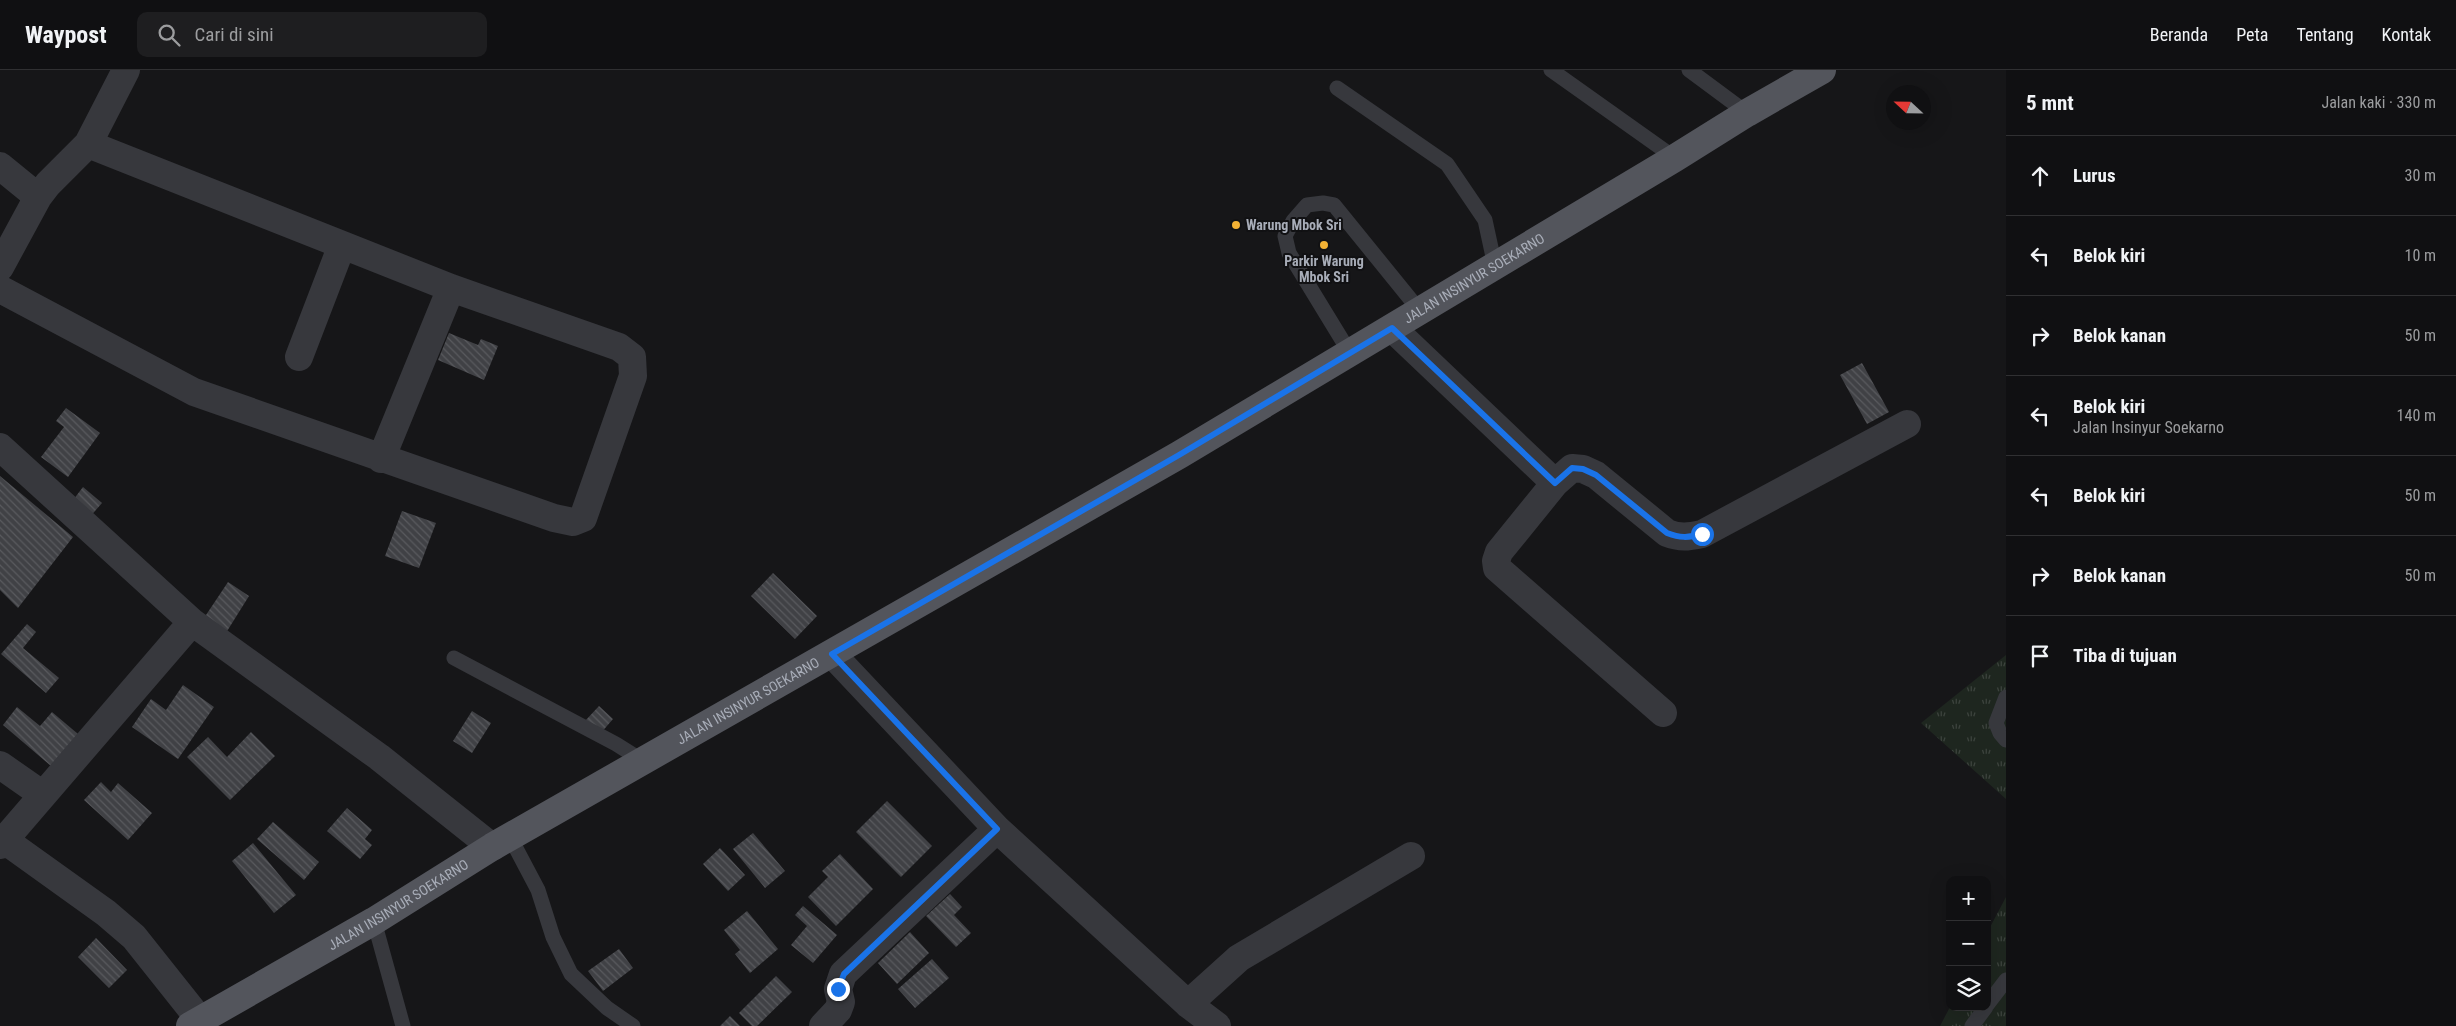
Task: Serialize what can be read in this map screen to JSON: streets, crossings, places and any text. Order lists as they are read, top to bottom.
{
  "streets": {
    "main road": ["JALAN INSINYUR SOEKARNO"]
  },
  "places": ["Warung Mbok Sri", "Parkir Warung Mbok Sri"],
  "north": "left",
  "page": {
    "header": "Waypost",
    "search": "Cari di sini",
    "nav": [
      "Beranda",
      "Peta",
      "Tentang",
      "Kontak"
    ],
    "heading": ["5 mnt", "Jalan kaki · 330 m"],
    "list": [
      ["Lurus", "30 m"],
      ["Belok kiri", "10 m"],
      ["Belok kanan", "50 m"],
      ["Belok kiri", "Jalan Insinyur Soekarno", "140 m"],
      ["Belok kiri", "50 m"],
      ["Belok kanan", "50 m"],
      "Tiba di tujuan"
    ],
    "map_buttons": ["+", "−"]
  }
}
